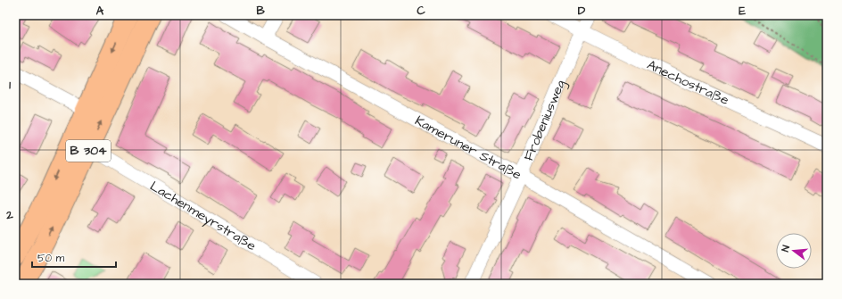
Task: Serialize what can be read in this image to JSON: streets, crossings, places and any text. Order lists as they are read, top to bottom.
{
  "streets": {
    "main road": ["B 304"],
    "street": [
      "Anechostraße",
      "Frobeniusweg",
      "Kameruner Straße",
      "Lachenmeyrstraße"
    ]
  },
  "crossings": [
    ["Anechostraße", "Frobeniusweg"],
    ["Frobeniusweg", "Kameruner Straße"],
    ["B 304", "Lachenmeyrstraße"]
  ],
  "scale_bar": "50 m",
  "north": "left",
  "grid": {
    "columns": [
      "A",
      "B",
      "C",
      "D",
      "E"
    ],
    "rows": ["1", "2"]
  }
}
